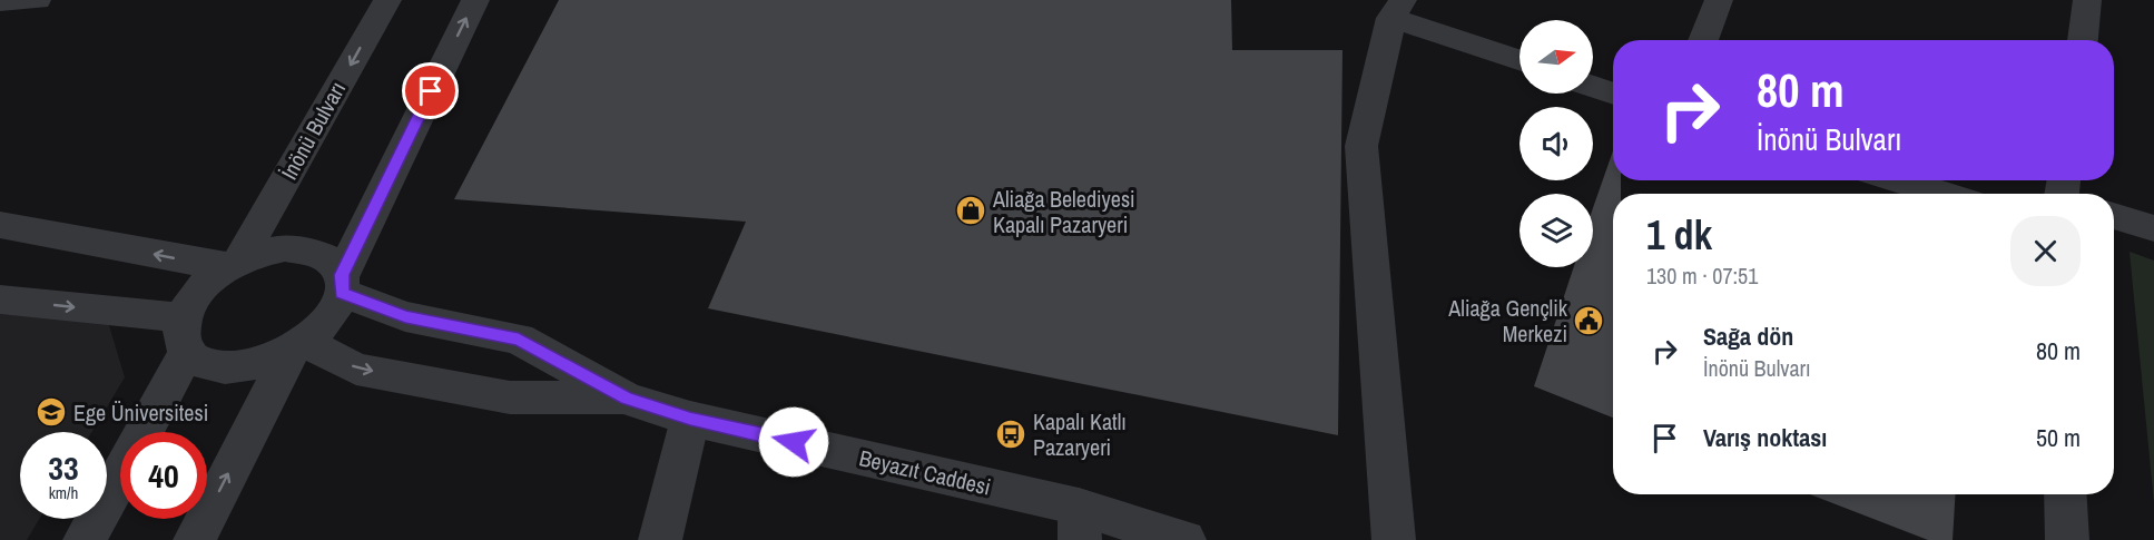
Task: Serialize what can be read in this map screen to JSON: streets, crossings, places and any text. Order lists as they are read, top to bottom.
{
  "streets": {
    "street": ["İnönü Bulvarı", "Beyazıt Caddesi"]
  },
  "crossings": [
    ["İnönü Bulvarı", "Beyazıt Caddesi"]
  ],
  "places": {
    "shop": ["Aliağa Belediyesi Kapalı Pazaryeri"],
    "public building": ["Aliağa Gençlik Merkezi"],
    "school or university": ["Ege Üniversitesi"],
    "bus stop": ["Kapalı Katlı Pazaryeri"]
  },
  "north": "right",
  "page": {
    "turn": ["80 m", "İnönü Bulvarı"],
    "heading": ["1 dk", "130 m · 07:51"],
    "list": [
      {
        "name": "Sağa dön",
        "note": "İnönü Bulvarı",
        "value": "80 m"
      },
      {
        "name": "Varış noktası",
        "value": "50 m"
      }
    ],
    "speed": "33 km/h",
    "limit": "40"
  }
}
